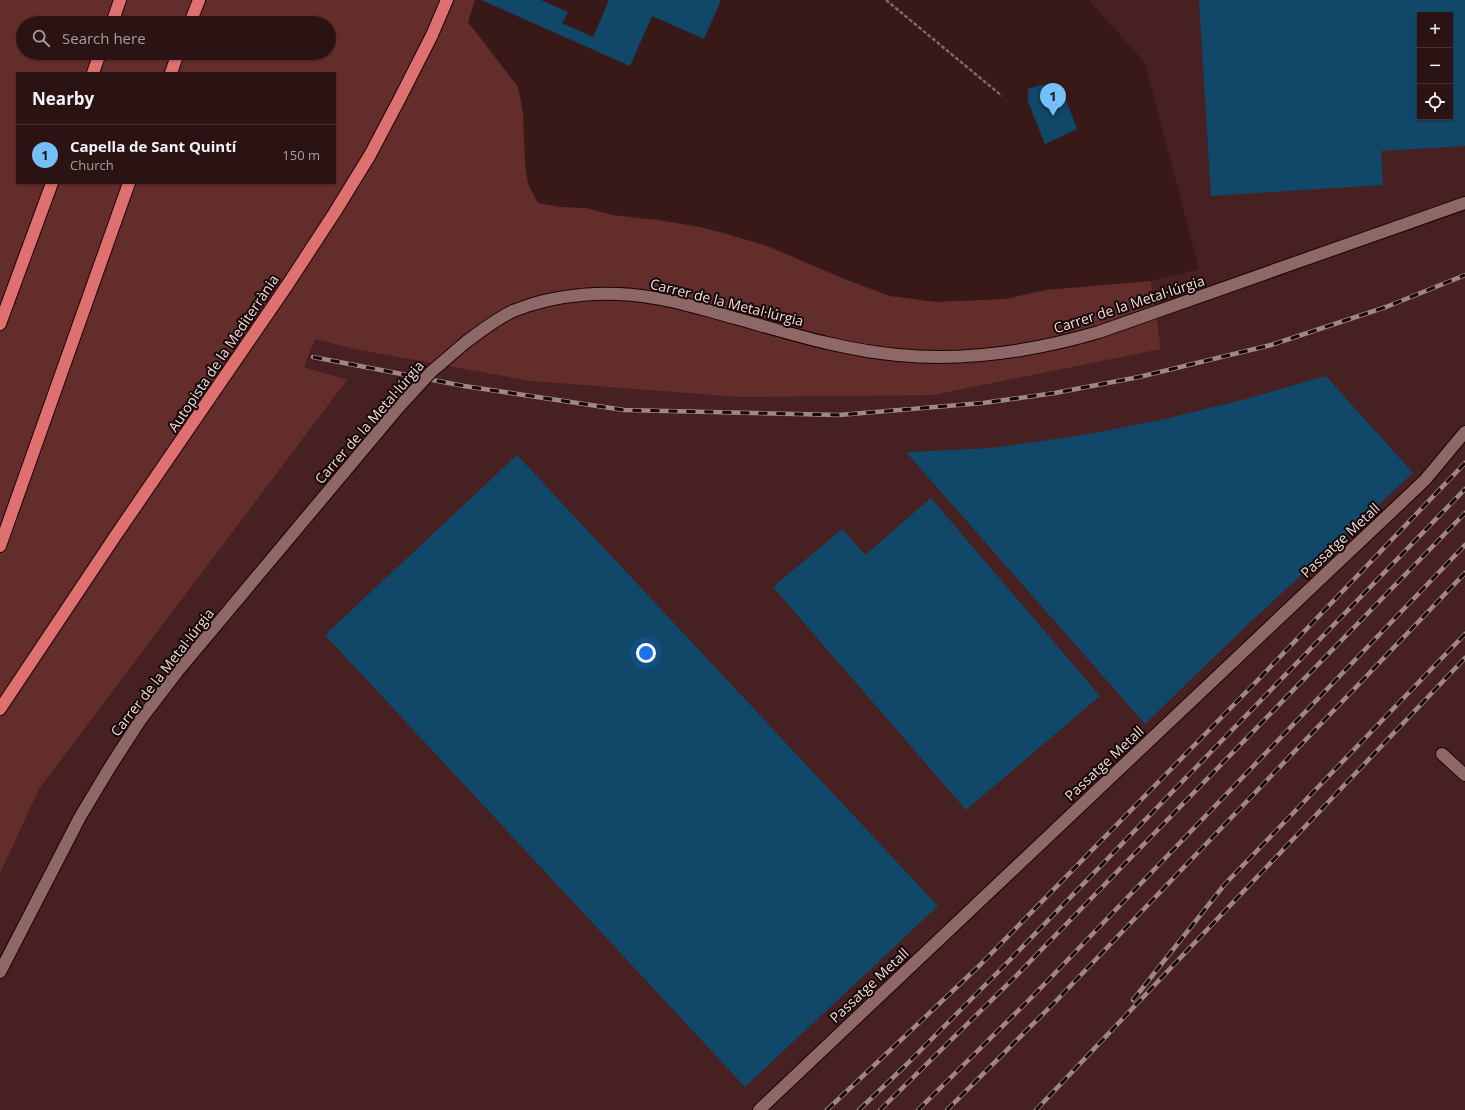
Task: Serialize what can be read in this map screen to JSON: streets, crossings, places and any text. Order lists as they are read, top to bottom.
{
  "streets": {
    "highway": ["Autopista de la Mediterrània"],
    "street": ["Carrer de la Metal·lúrgia", "Passatge Metall"]
  },
  "page": {
    "map_buttons": ["+", "−"],
    "search": "Search here",
    "heading": "Nearby",
    "pins": "1",
    "list": [
      {
        "mark": "1",
        "name": "Capella de Sant Quintí",
        "note": "Church",
        "value": "150 m"
      }
    ]
  }
}
